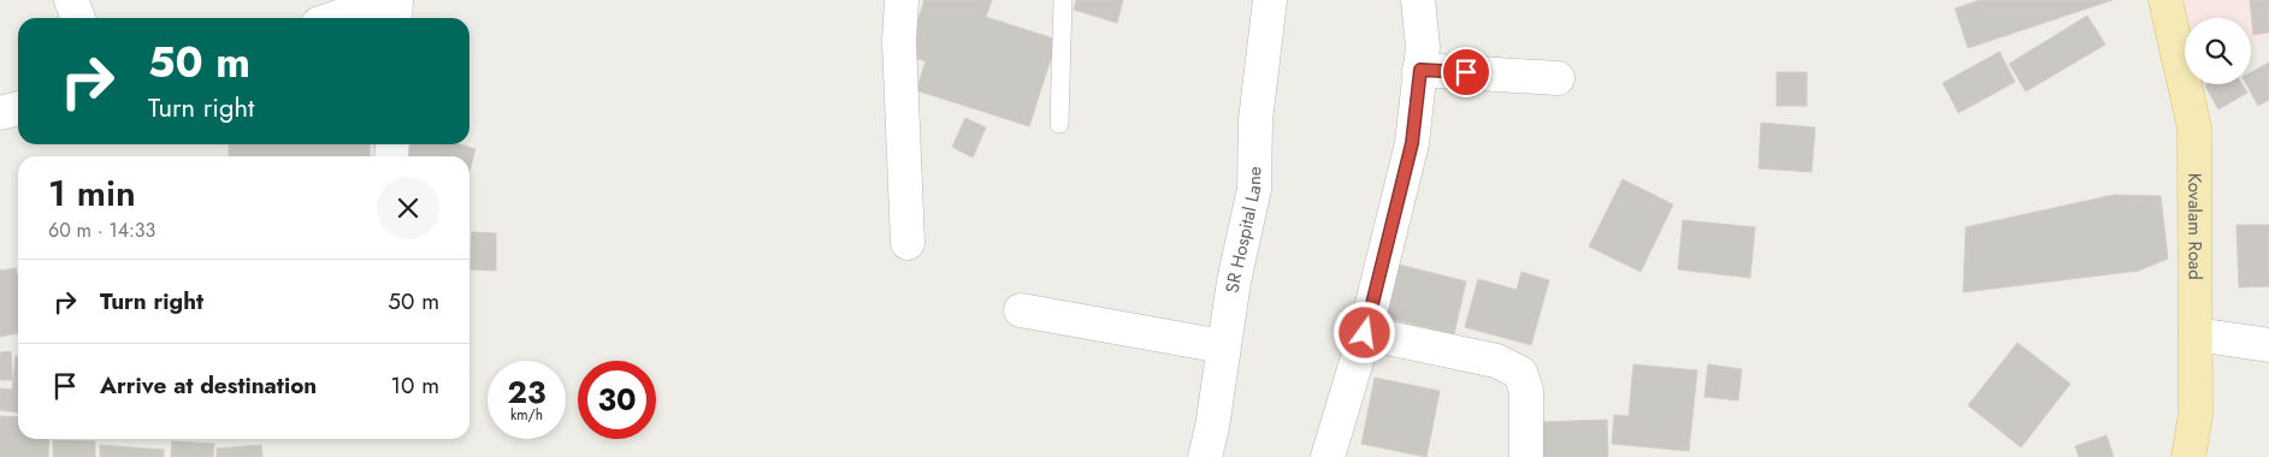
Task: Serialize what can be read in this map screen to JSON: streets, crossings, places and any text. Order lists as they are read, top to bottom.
{
  "streets": {
    "main road": ["Kovalam Road"],
    "street": ["SR Hospital Lane"]
  },
  "page": {
    "turn": ["50 m", "Turn right"],
    "heading": ["1 min", "60 m · 14:33"],
    "list": [
      {
        "name": "Turn right",
        "value": "50 m"
      },
      {
        "name": "Arrive at destination",
        "value": "10 m"
      }
    ],
    "speed": "23 km/h",
    "limit": "30"
  }
}
